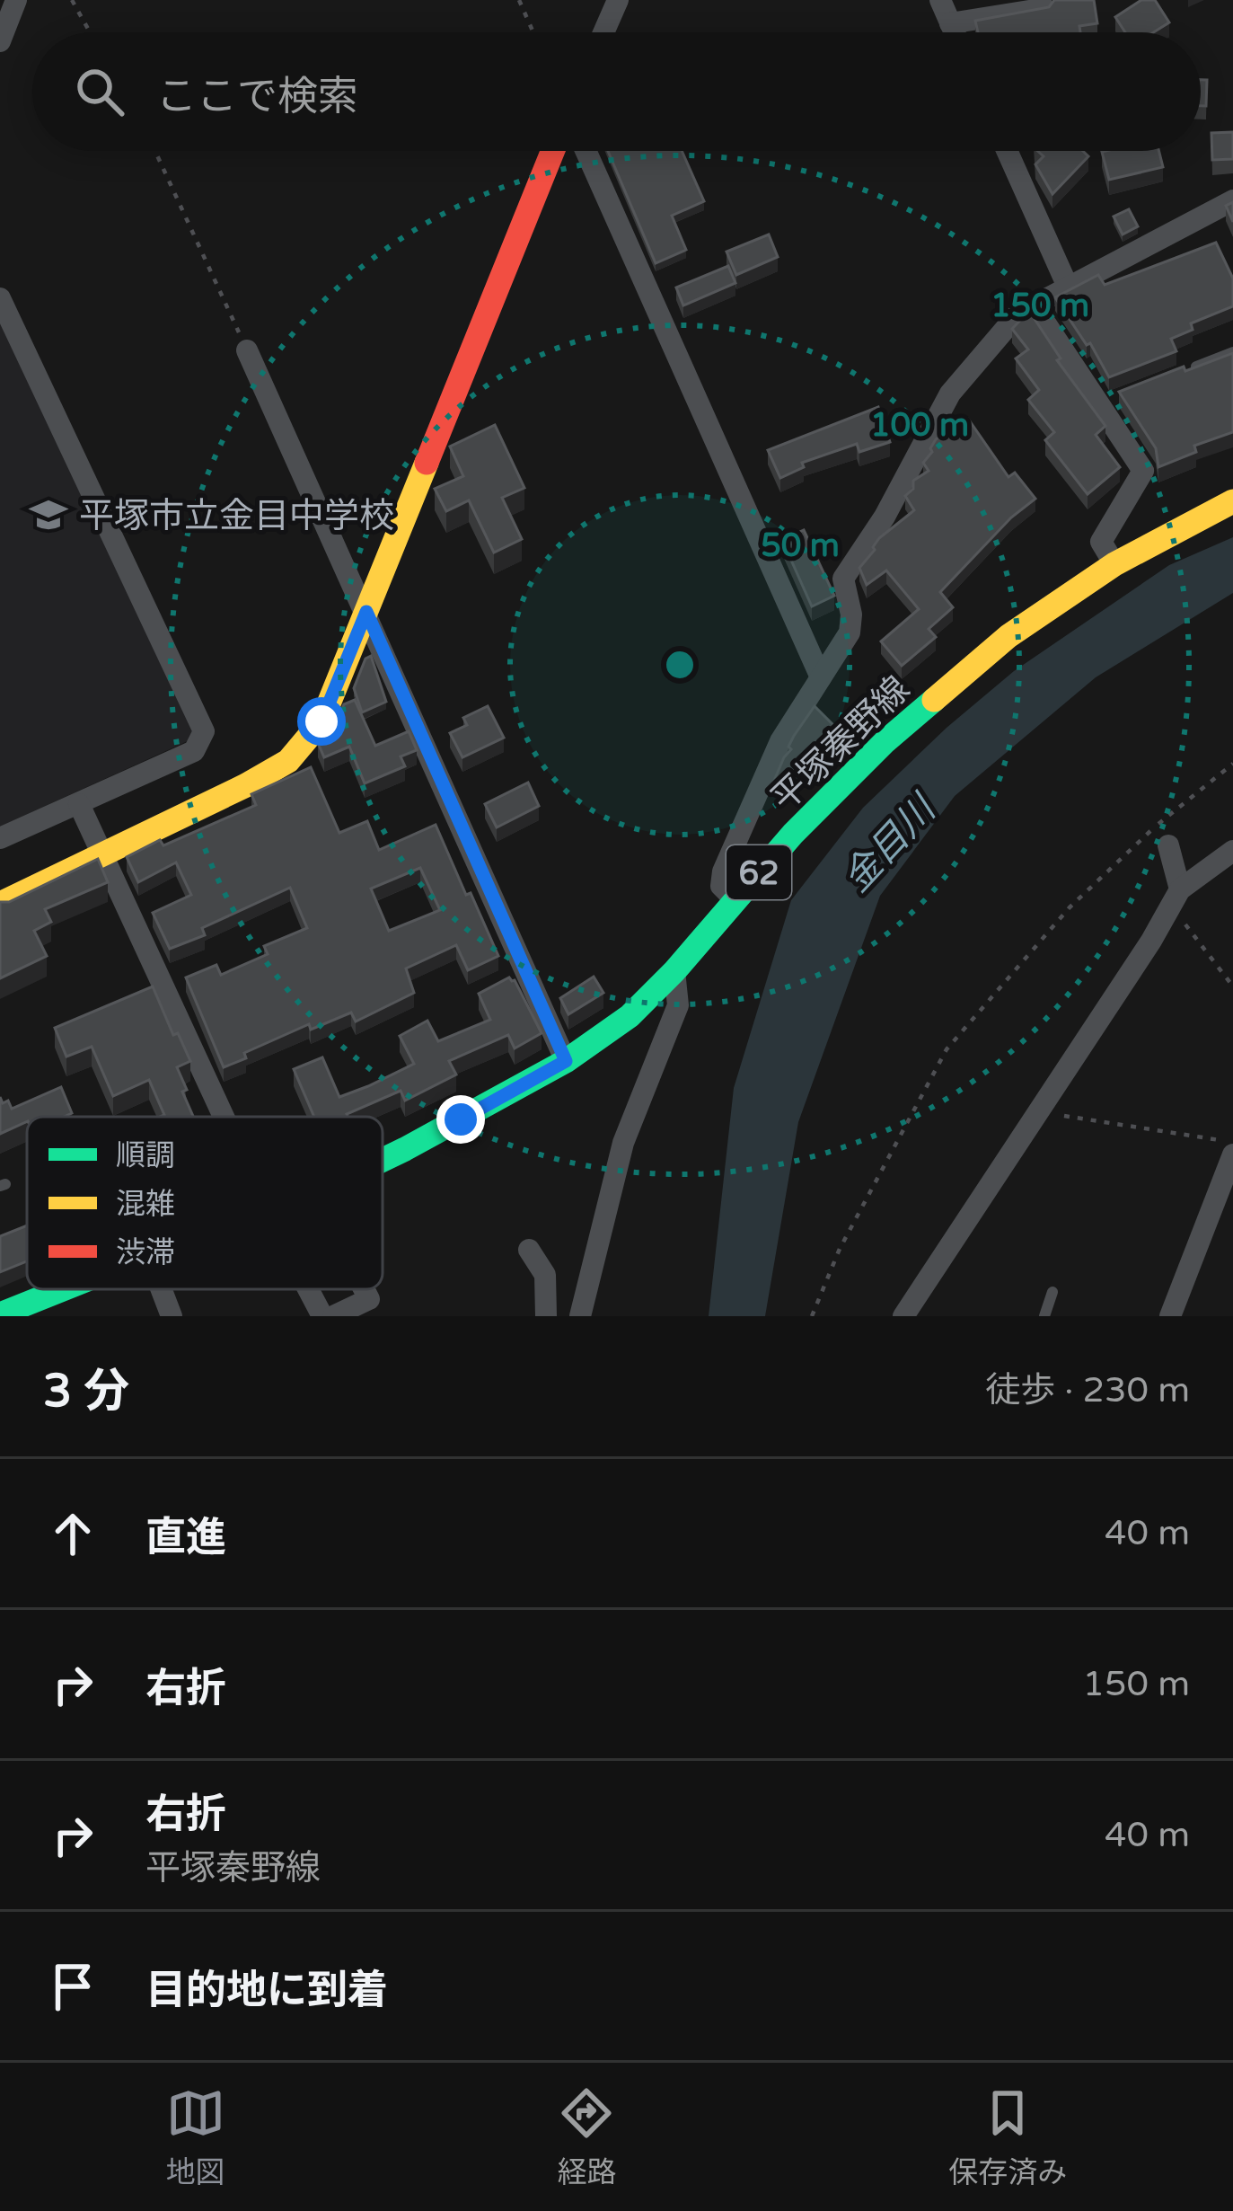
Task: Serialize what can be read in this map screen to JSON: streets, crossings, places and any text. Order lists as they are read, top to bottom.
{
  "streets": {
    "main road": ["平塚秦野線", "62"]
  },
  "water": ["金目川"],
  "places": {
    "school or university": ["平塚市立金目中学校"]
  },
  "legend": ["順調", "混雑", "渋滞"],
  "page": {
    "search": "ここで検索",
    "heading": ["3 分", "徒歩 · 230 m"],
    "list": [
      ["直進", "40 m"],
      ["右折", "150 m"],
      ["右折", "平塚秦野線", "40 m"],
      "目的地に到着"
    ],
    "nav": ["地図", "経路", "保存済み"]
  },
  "rings": ["150 m", "100 m", "50 m"]
}
